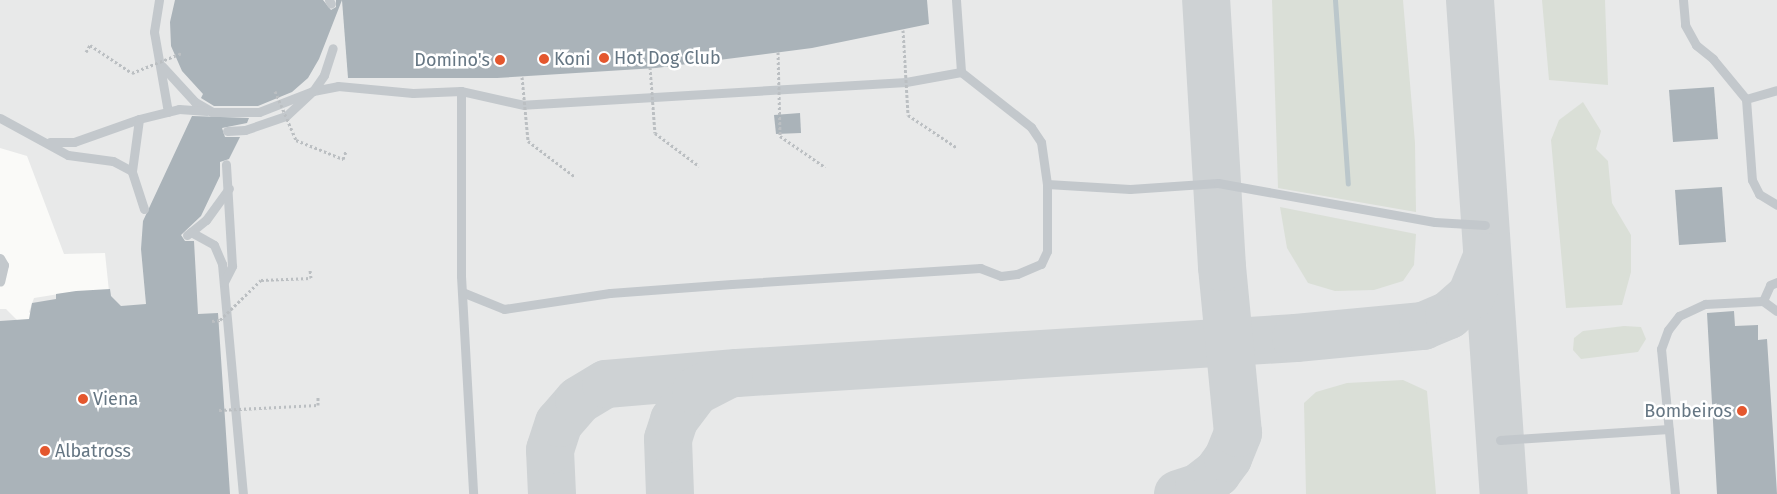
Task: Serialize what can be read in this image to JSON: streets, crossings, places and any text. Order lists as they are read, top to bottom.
{
  "places": [
    "Hot Dog Club",
    "Koni",
    "Domino's",
    "Viena",
    "Bombeiros",
    "Albatross"
  ]
}
